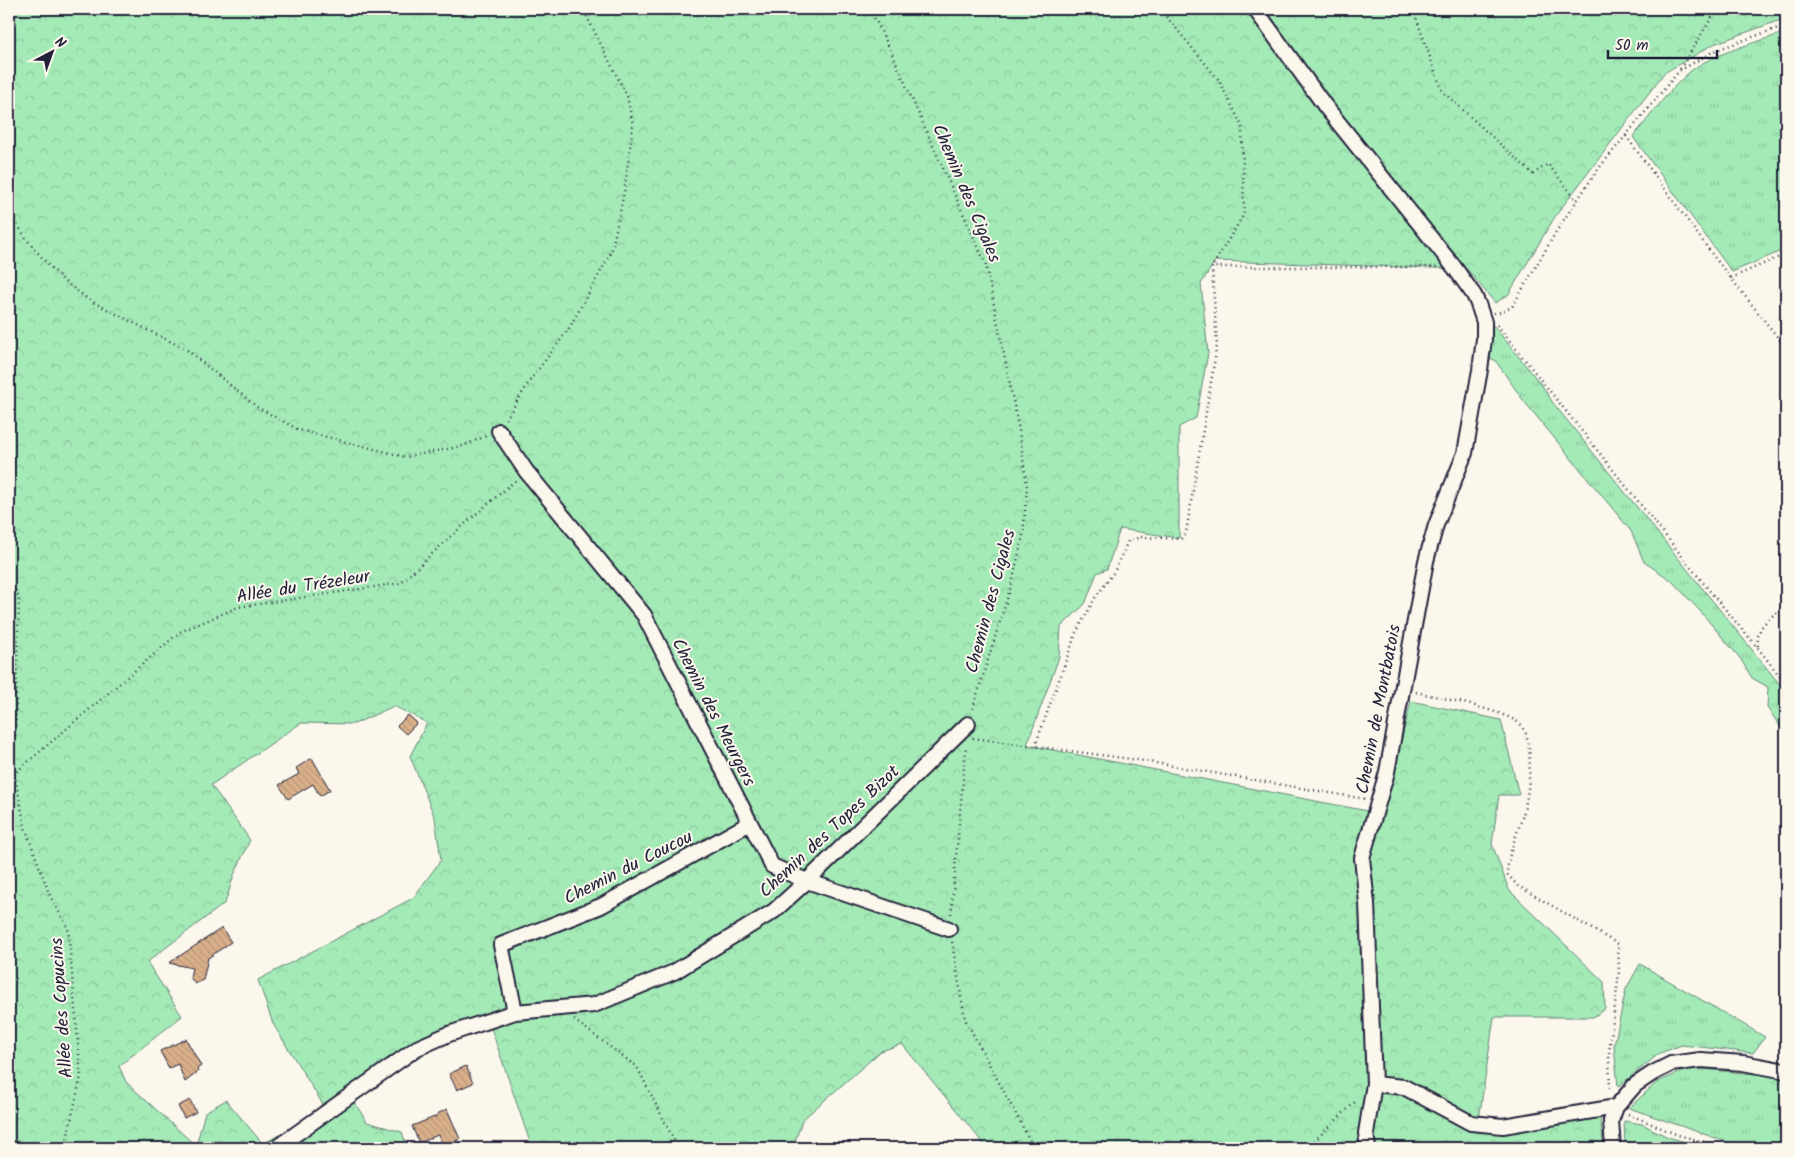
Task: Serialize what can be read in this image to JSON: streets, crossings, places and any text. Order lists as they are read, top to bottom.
{
  "streets": {
    "street": [
      "Chemin de Montbatois",
      "Chemin des Meurgers",
      "Chemin des Topes Bizot",
      "Chemin du Coucou"
    ],
    "path": ["Chemin des Cigales", "Allée du Trézeleur", "Allée des Copucins"]
  },
  "crossings": [
    ["Chemin des Cigales", "Chemin des Meurgers"],
    ["Chemin des Cigales", "Chemin des Topes Bizot"],
    ["Allée du Trézeleur", "Chemin des Meurgers"],
    ["Allée du Trézeleur", "Allée des Copucins"],
    ["Chemin des Meurgers", "Chemin des Topes Bizot"],
    ["Chemin des Meurgers", "Chemin du Coucou"],
    ["Chemin des Topes Bizot", "Chemin du Coucou"]
  ],
  "scale_bar": "50 m",
  "north": "top right"
}
